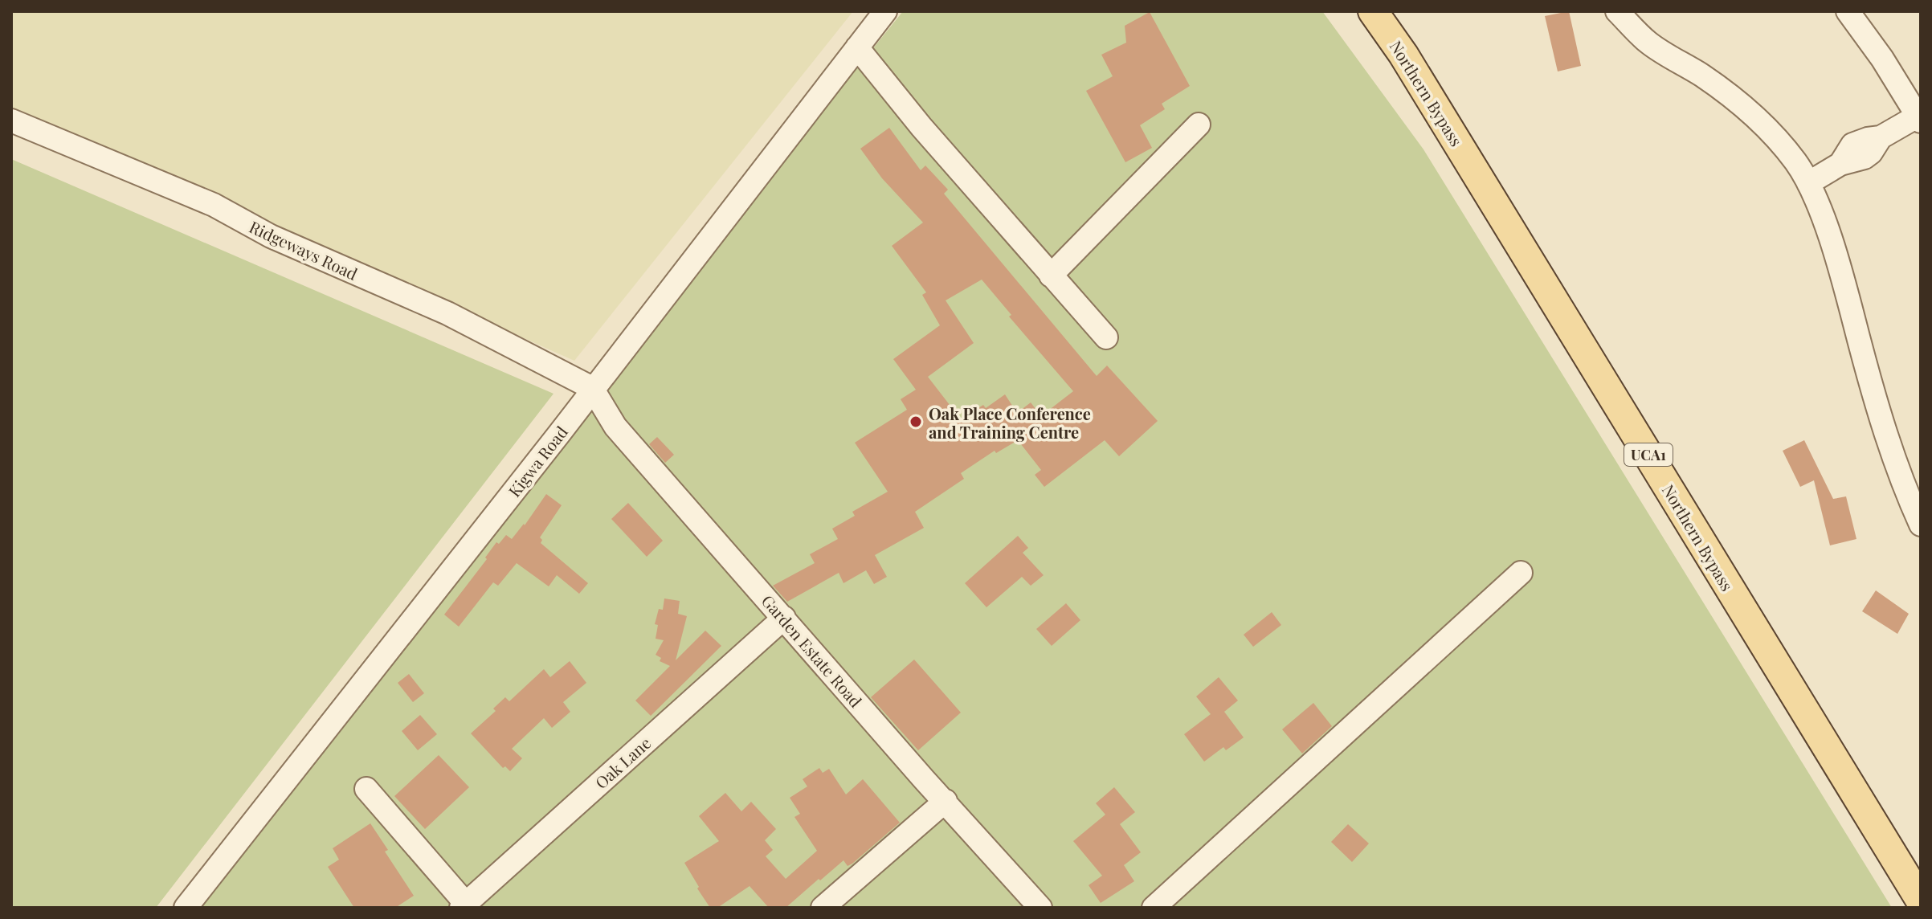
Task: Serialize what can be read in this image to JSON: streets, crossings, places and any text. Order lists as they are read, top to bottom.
{
  "streets": {
    "main road": ["Northern Bypass", "UCA1"],
    "street": [
      "Ridgeways Road",
      "Kigwa Road",
      "Garden Estate Road",
      "Oak Lane"
    ]
  },
  "crossings": [
    ["Ridgeways Road", "Kigwa Road"],
    ["Ridgeways Road", "Garden Estate Road"],
    ["Kigwa Road", "Garden Estate Road"],
    ["Garden Estate Road", "Oak Lane"]
  ],
  "places": ["Oak Place Conference and Training Centre"]
}
